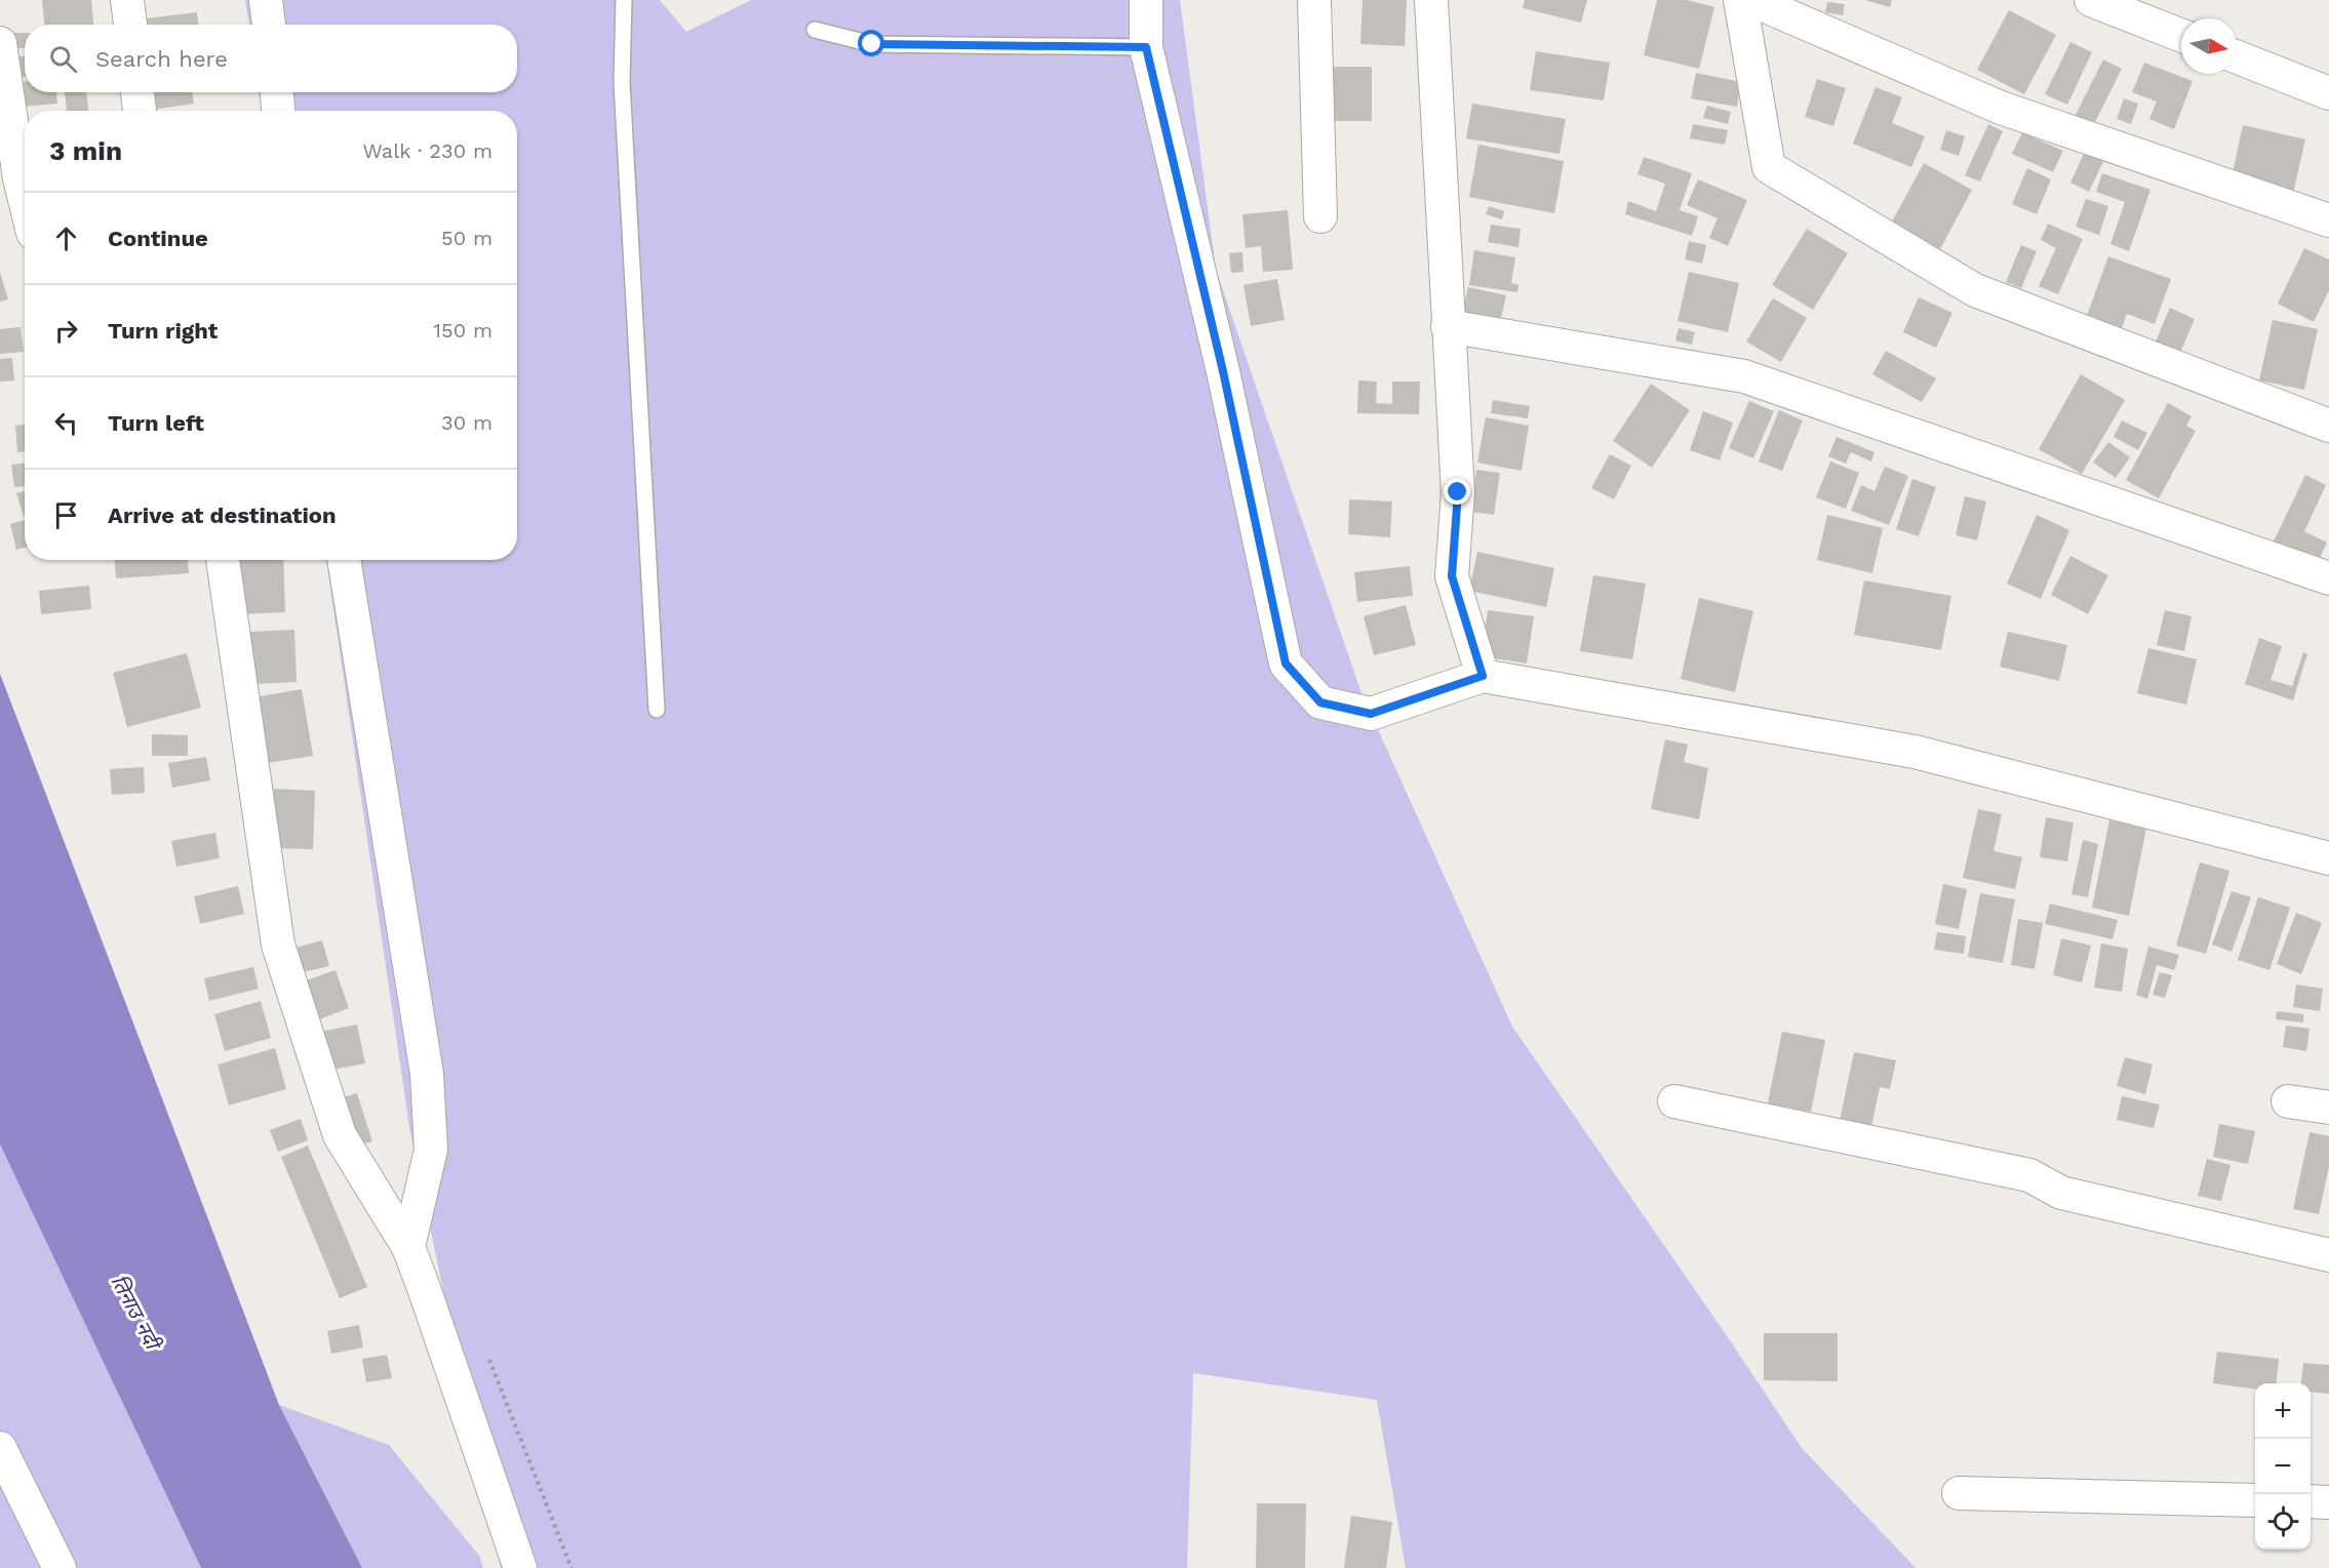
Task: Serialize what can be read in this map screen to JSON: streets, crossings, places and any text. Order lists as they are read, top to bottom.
{
  "water": ["तिनाउ नदी"],
  "north": "right",
  "page": {
    "search": "Search here",
    "heading": ["3 min", "Walk · 230 m"],
    "list": [
      ["Continue", "50 m"],
      ["Turn right", "150 m"],
      ["Turn left", "30 m"],
      "Arrive at destination"
    ],
    "map_buttons": ["+", "−"]
  }
}
